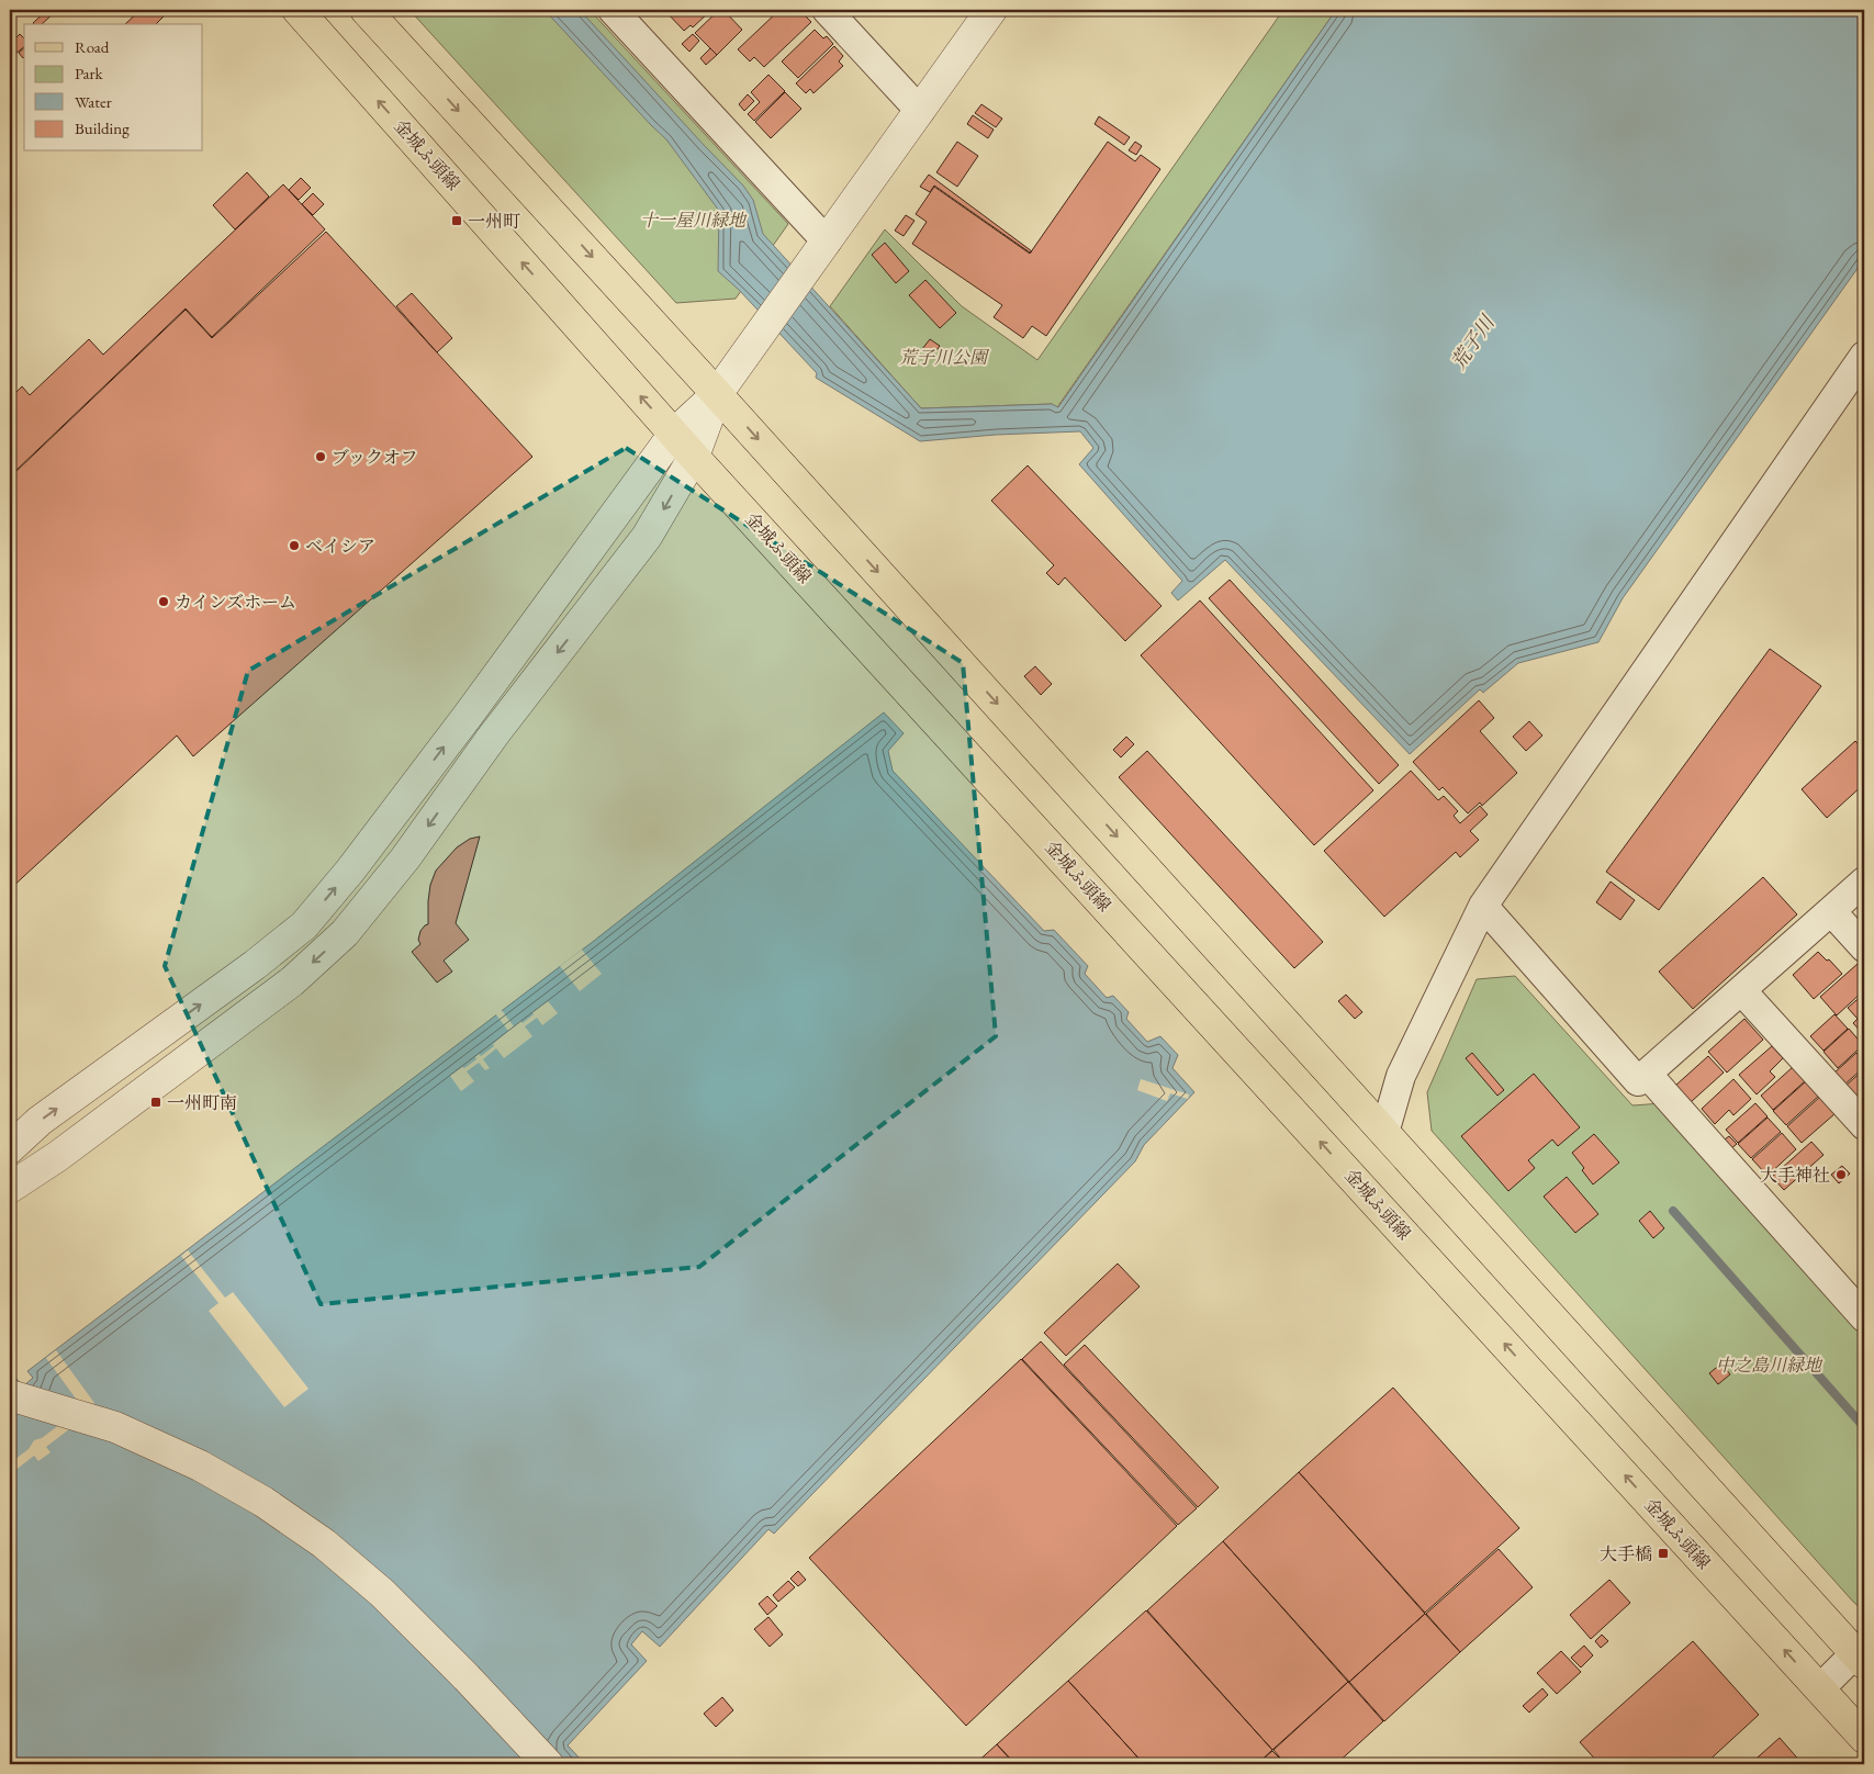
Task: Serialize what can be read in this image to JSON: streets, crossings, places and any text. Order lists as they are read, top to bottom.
{
  "streets": {
    "main road": ["金城ふ頭線"]
  },
  "water": ["荒子川"],
  "parks": ["十一屋川緑地", "荒子川公園", "中之島川緑地"],
  "places": {
    "transit": ["一州町", "一州町南", "大手橋"],
    "other": [
      "ブックオフ",
      "ベイシア",
      "カインズホーム",
      "大手神社"
    ]
  },
  "legend": [
    "Road",
    "Park",
    "Water",
    "Building"
  ]
}
